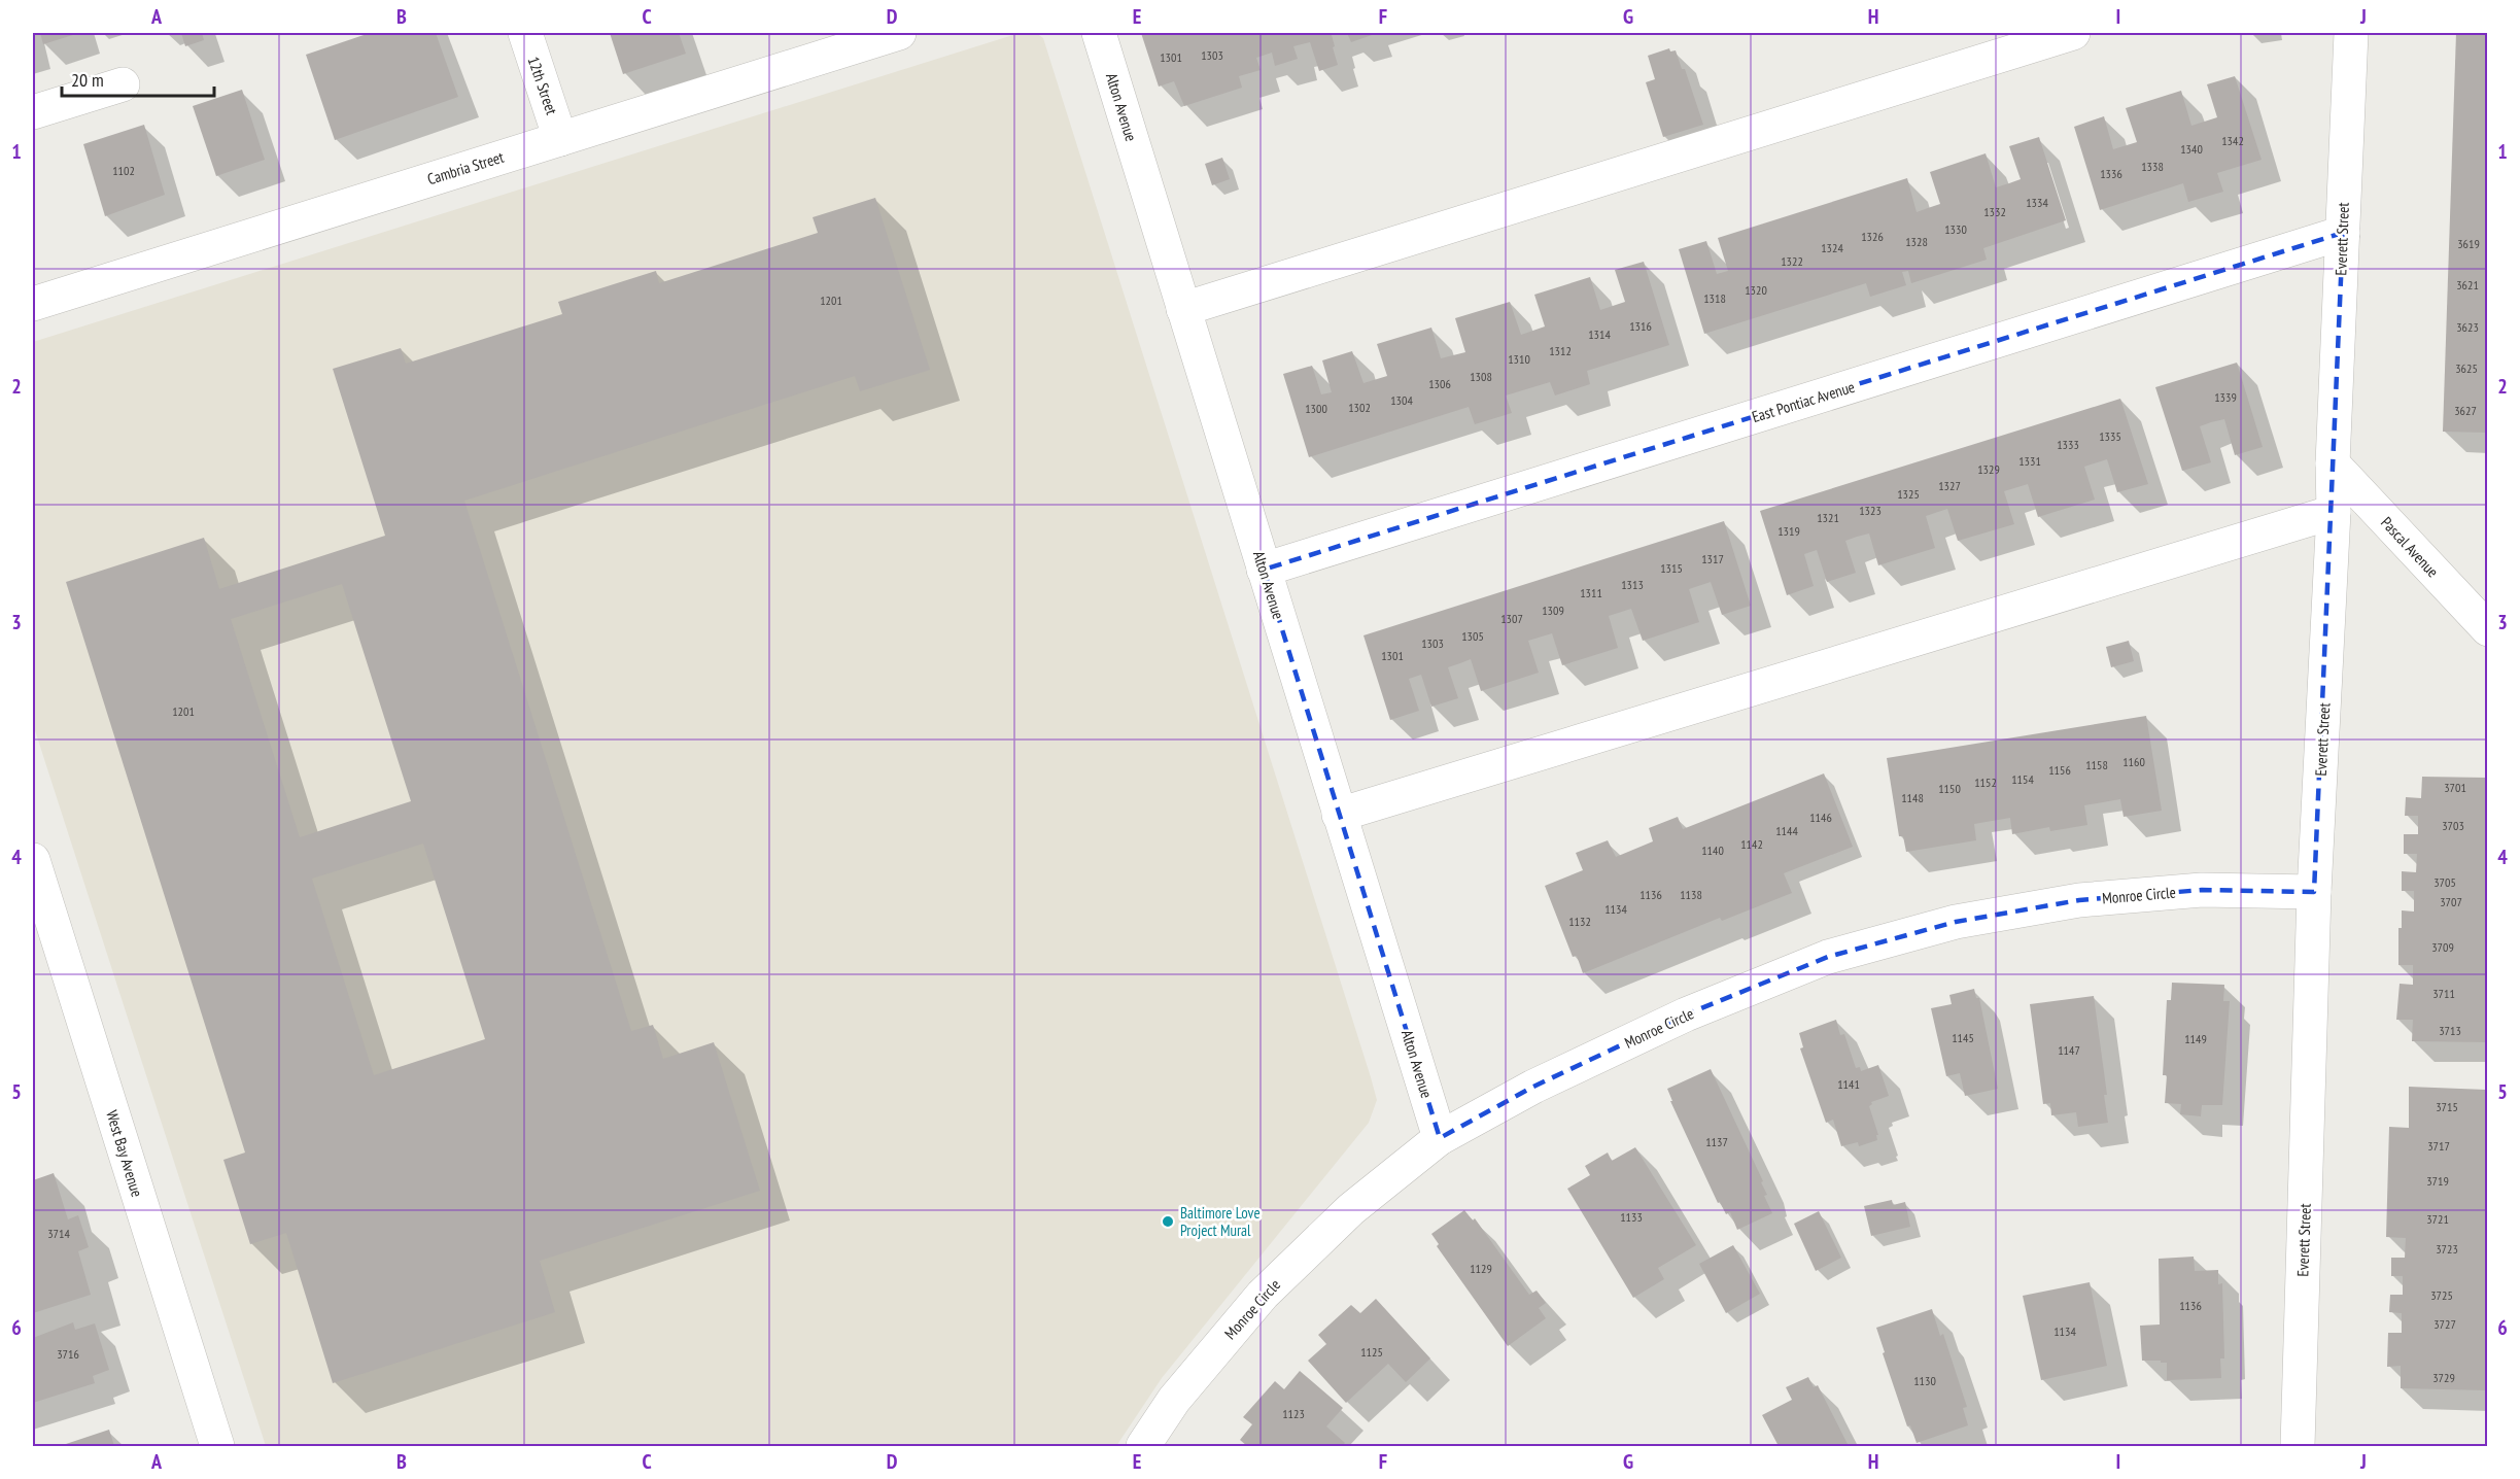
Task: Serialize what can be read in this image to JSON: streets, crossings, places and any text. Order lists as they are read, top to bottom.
{
  "streets": {
    "street": [
      "12th Street",
      "Alton Avenue",
      "Cambria Street",
      "Everett Street",
      "East Pontiac Avenue",
      "Pascal Avenue",
      "Monroe Circle",
      "West Bay Avenue"
    ]
  },
  "crossings": [
    ["12th Street", "Cambria Street"],
    ["Alton Avenue", "East Pontiac Avenue"],
    ["Alton Avenue", "Monroe Circle"],
    ["Everett Street", "East Pontiac Avenue"],
    ["Everett Street", "Pascal Avenue"],
    ["Everett Street", "Monroe Circle"]
  ],
  "places": ["Baltimore Love Project Mural"],
  "house_numbers": [
    "1303",
    "1301",
    "1342",
    "1340",
    "1338",
    "1102",
    "1336",
    "1334",
    "1332",
    "1330",
    "1326",
    "1328",
    "3619",
    "1324",
    "1322",
    "3621",
    "1320",
    "1318",
    "1201",
    "1316",
    "3623",
    "1314",
    "1312",
    "1310",
    "3625",
    "1308",
    "1306",
    "1339",
    "1304",
    "1302",
    "1300",
    "3627",
    "1335",
    "1333",
    "1331",
    "1329",
    "1327",
    "1325",
    "1323",
    "1321",
    "1319",
    "1317",
    "1315",
    "1313",
    "1311",
    "1309",
    "1307",
    "1305",
    "1303",
    "1301",
    "1201",
    "1160",
    "1158",
    "1156",
    "1154",
    "1152",
    "3701",
    "1150",
    "1148",
    "1146",
    "3703",
    "1144",
    "1142",
    "1140",
    "3705",
    "1136",
    "1138",
    "3707",
    "1134",
    "1132",
    "3709",
    "3711",
    "3713",
    "1145",
    "1149",
    "1147",
    "1141",
    "3715",
    "1137",
    "3717",
    "3719",
    "1133",
    "3721",
    "3714",
    "3723",
    "1129",
    "3725",
    "1136",
    "3727",
    "1134",
    "1125",
    "3716",
    "3729",
    "1130",
    "1123"
  ],
  "scale_bar": "20 m",
  "grid": {
    "columns": [
      "A",
      "B",
      "C",
      "D",
      "E",
      "F",
      "G",
      "H",
      "I",
      "J"
    ],
    "rows": [
      "1",
      "2",
      "3",
      "4",
      "5",
      "6"
    ]
  }
}
